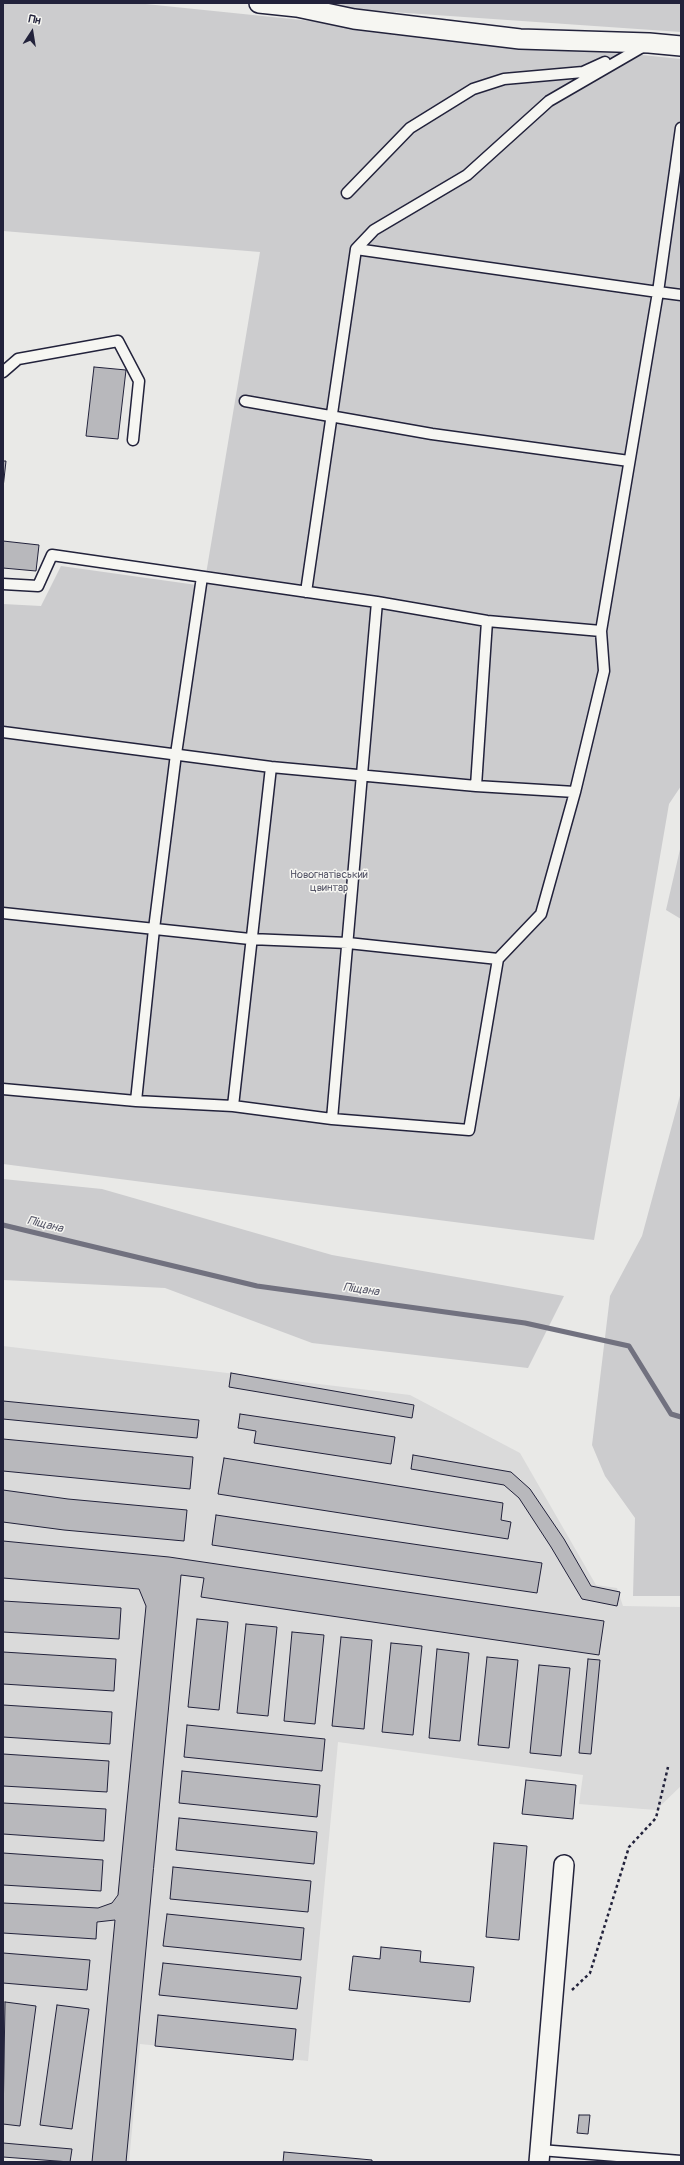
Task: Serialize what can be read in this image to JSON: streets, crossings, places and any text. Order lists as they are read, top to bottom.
{
  "water": ["Піщана"],
  "parks": ["Новогнатівський цвинтар"],
  "north": "top"
}
